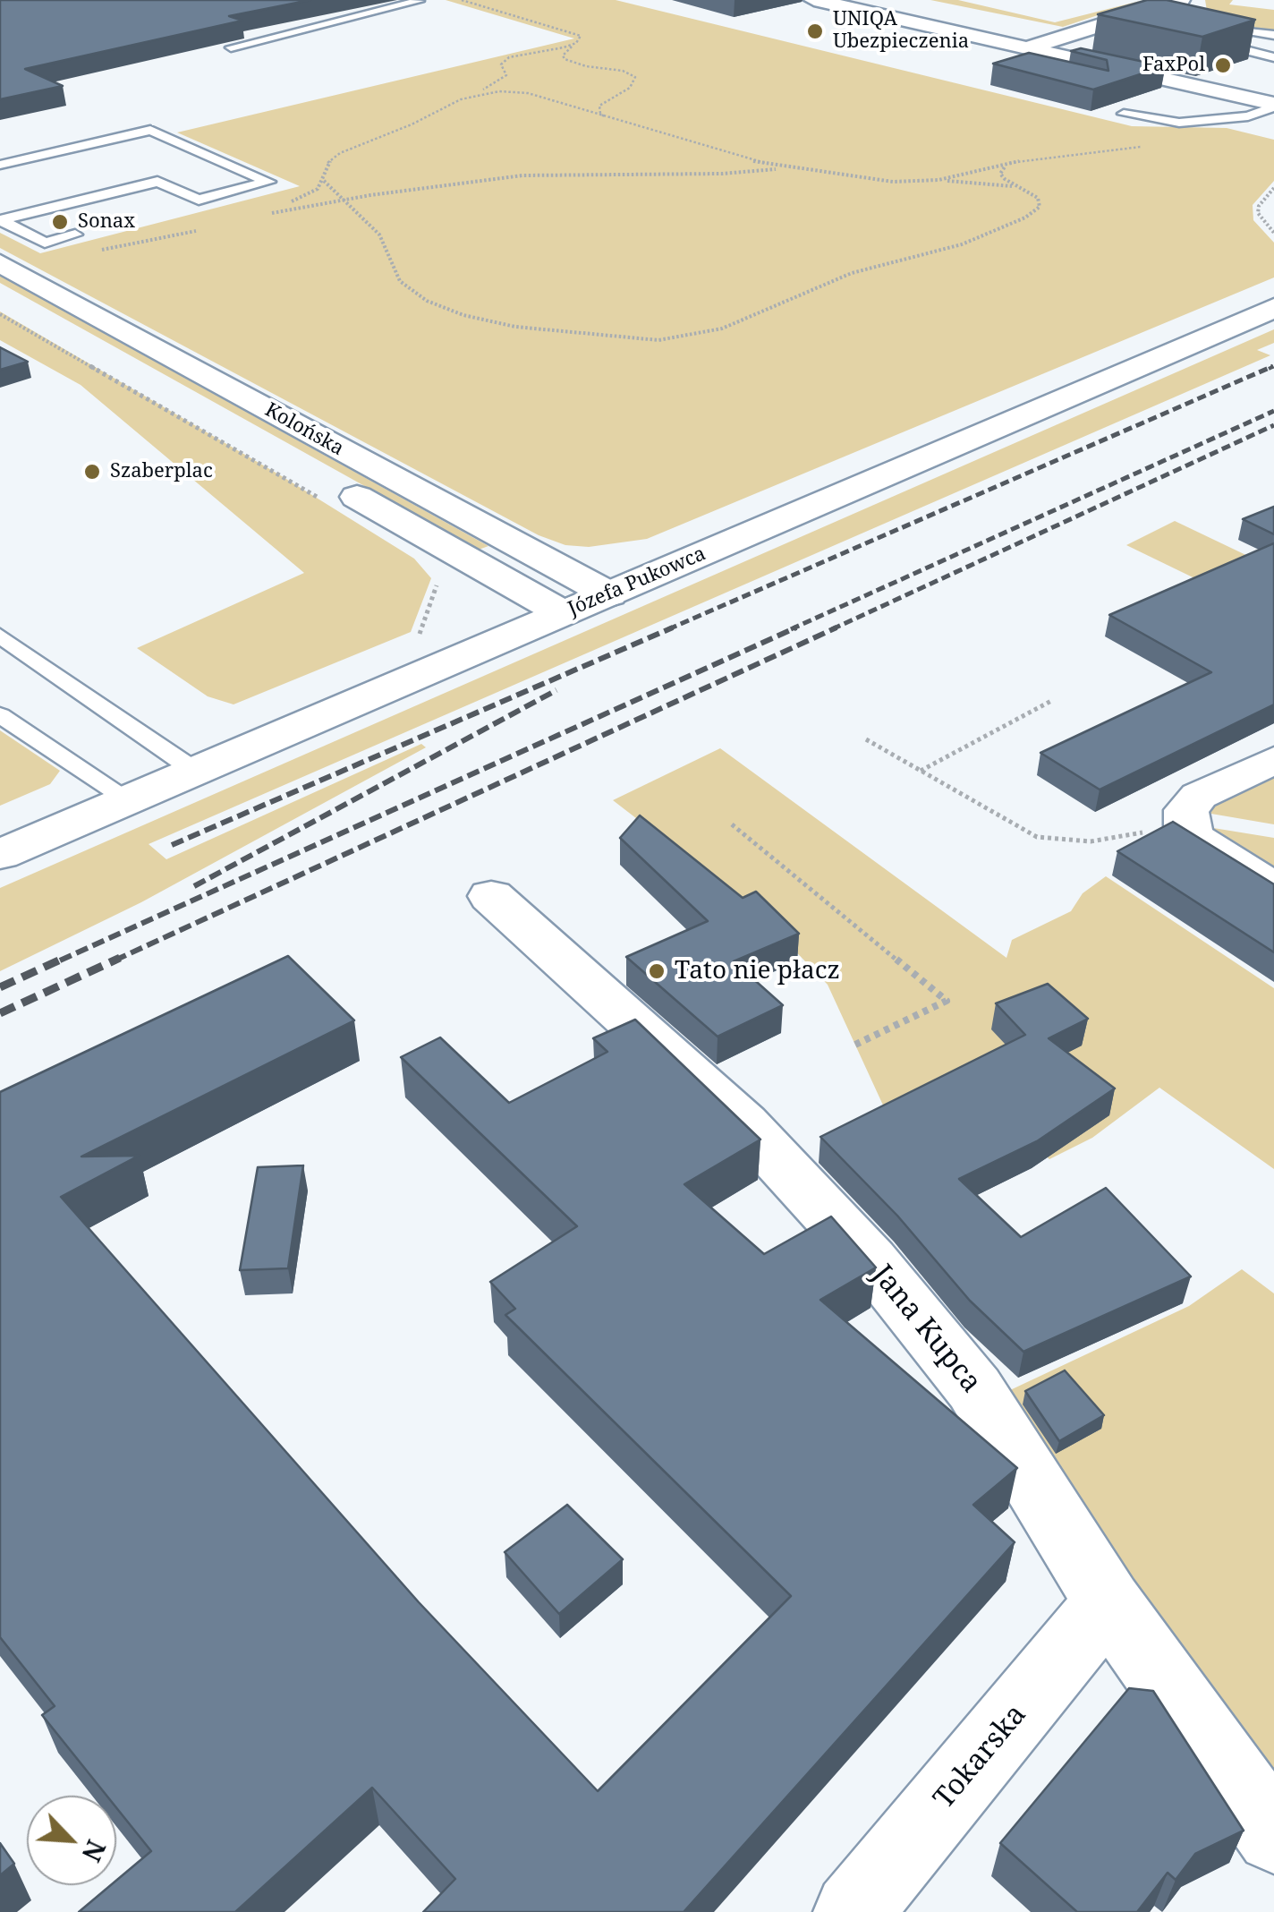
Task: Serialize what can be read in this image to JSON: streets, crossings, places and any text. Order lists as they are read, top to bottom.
{
  "streets": {
    "street": [
      "Kolońska",
      "Józefa Pukowca",
      "Jana Kupca",
      "Tokarska"
    ]
  },
  "crossings": [
    ["Kolońska", "Józefa Pukowca"],
    ["Jana Kupca", "Tokarska"]
  ],
  "places": [
    "UNIQA Ubezpieczenia",
    "FaxPol",
    "Sonax",
    "Szaberplac",
    "Tato nie płacz"
  ],
  "north": "bottom right"
}
